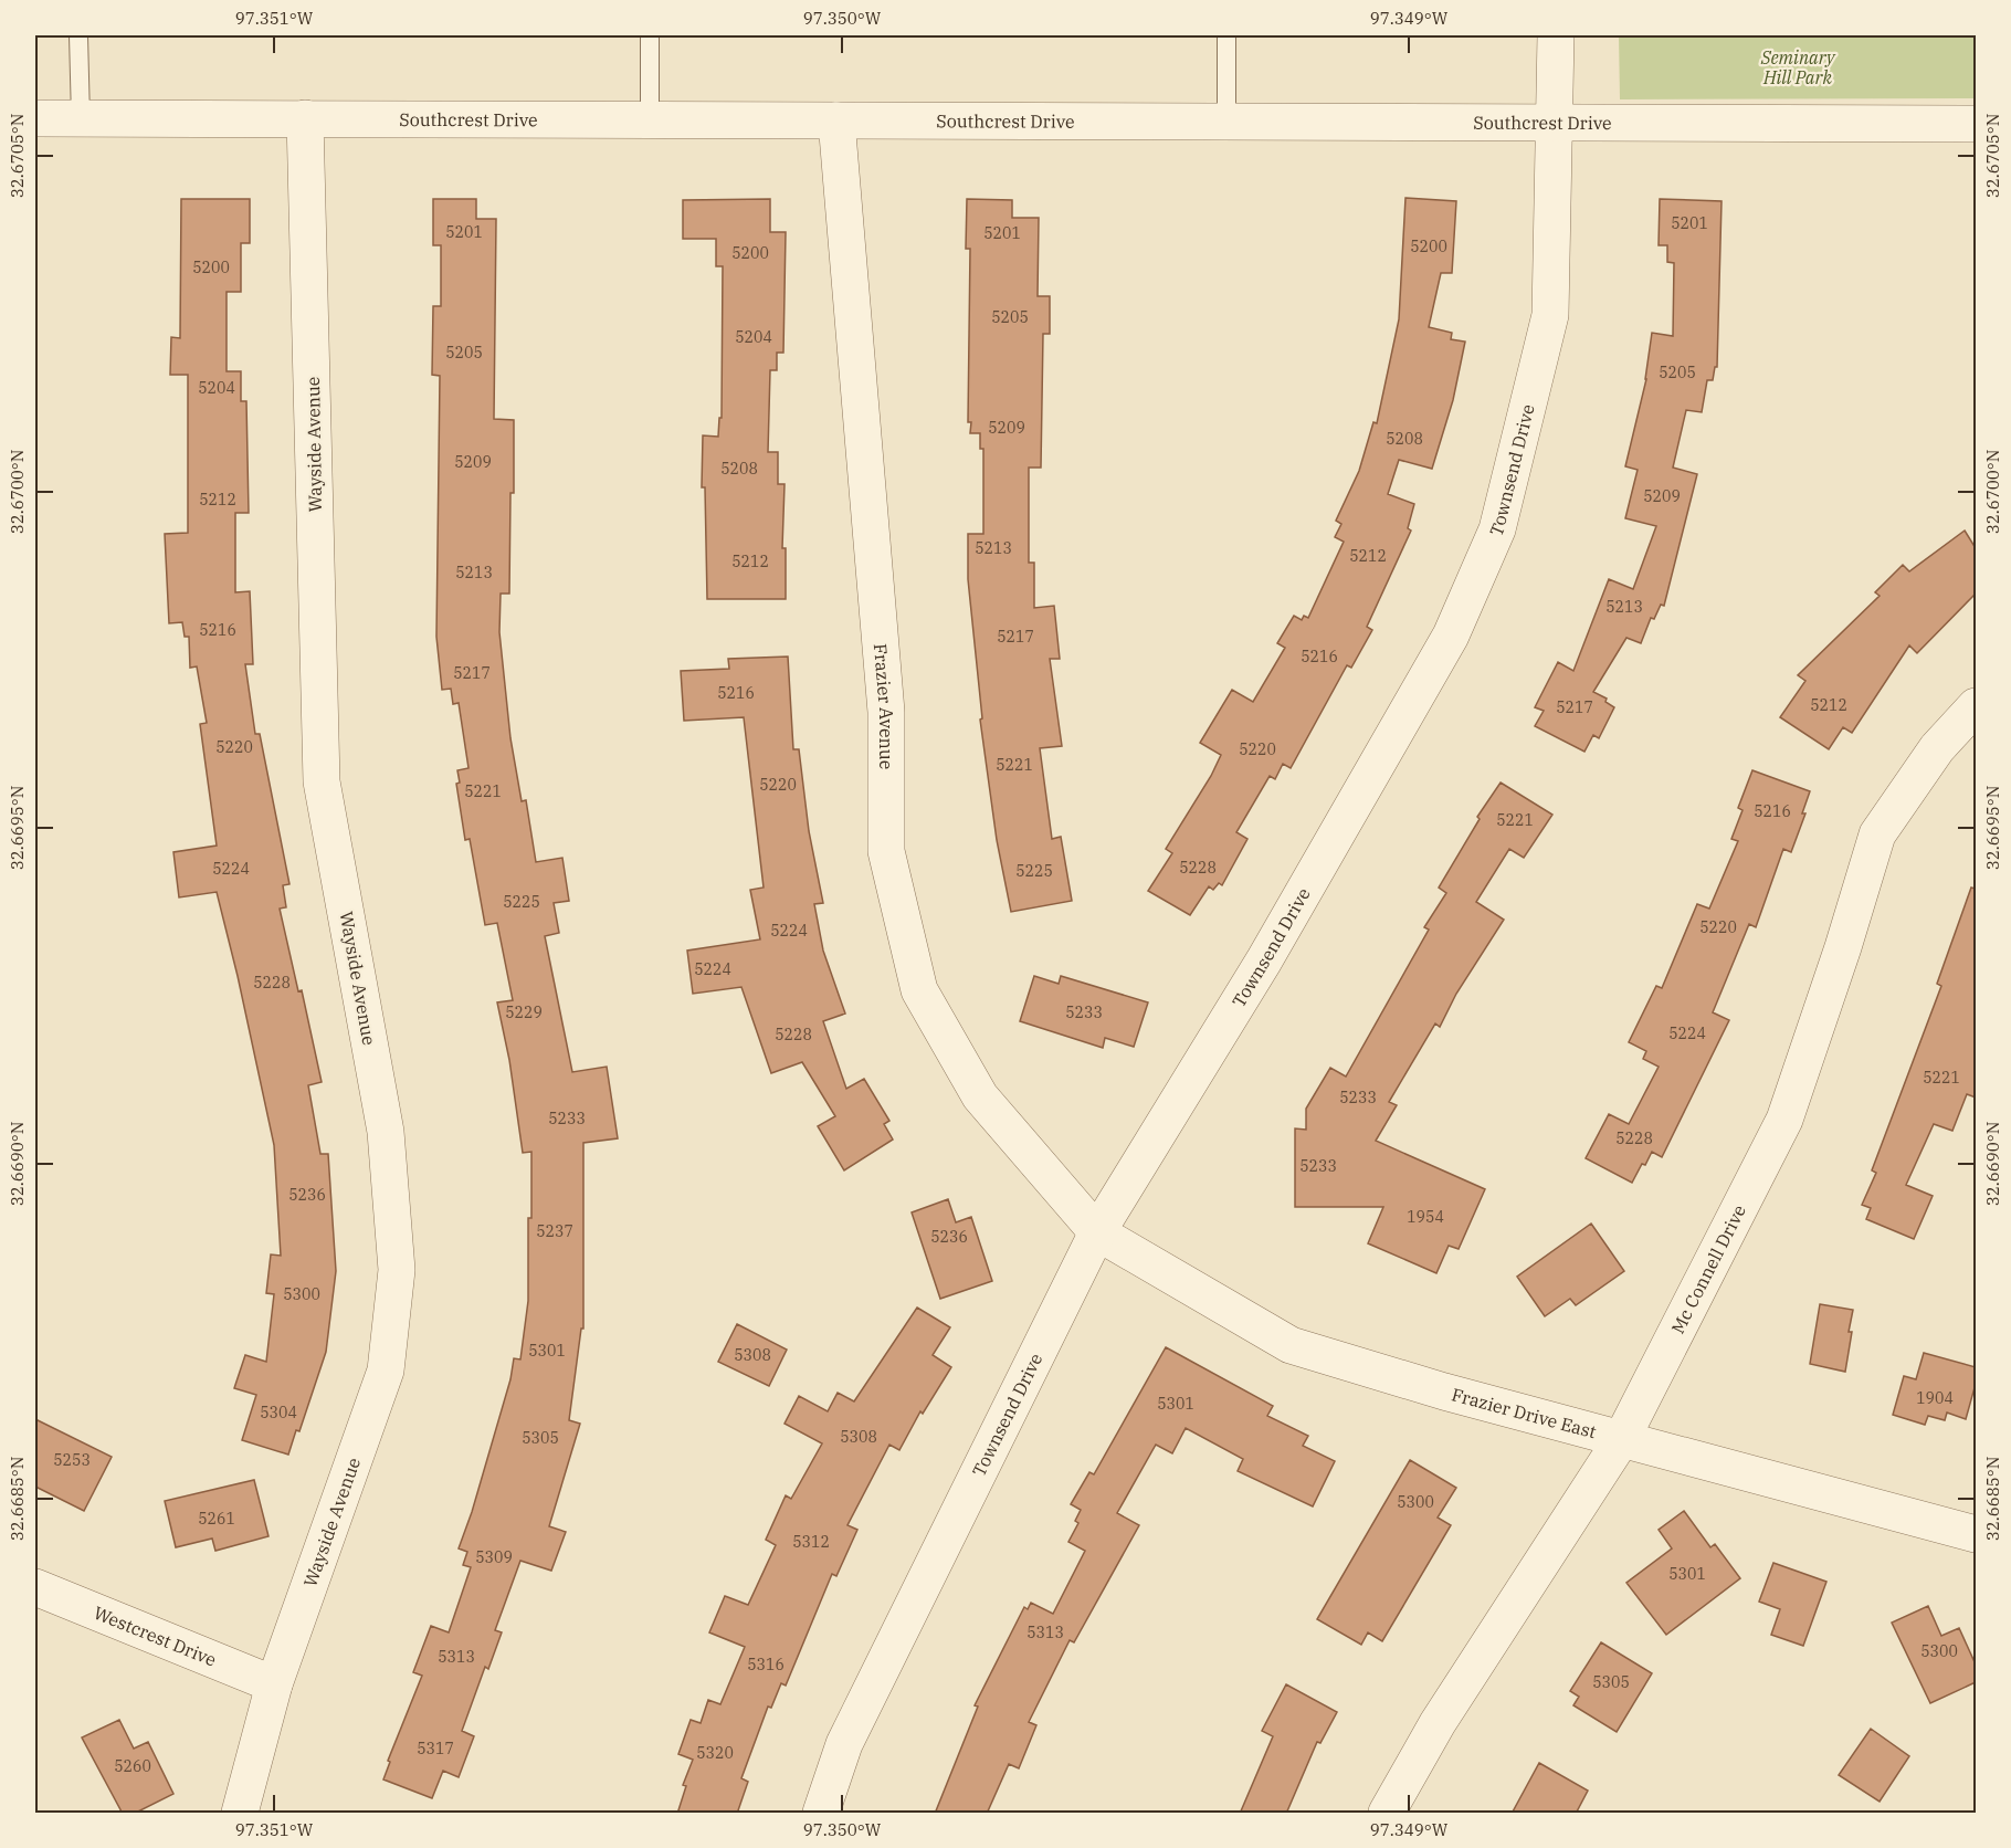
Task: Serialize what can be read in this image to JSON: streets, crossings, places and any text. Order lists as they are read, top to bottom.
{
  "streets": {
    "street": [
      "Southcrest Drive",
      "Wayside Avenue",
      "Townsend Drive",
      "Frazier Avenue",
      "Mc Connell Drive",
      "Frazier Drive East",
      "Westcrest Drive"
    ]
  },
  "crossings": [
    ["Southcrest Drive", "Wayside Avenue"],
    ["Southcrest Drive", "Townsend Drive"],
    ["Southcrest Drive", "Frazier Avenue"],
    ["Wayside Avenue", "Westcrest Drive"],
    ["Townsend Drive", "Frazier Avenue"],
    ["Townsend Drive", "Frazier Drive East"],
    ["Frazier Avenue", "Frazier Drive East"],
    ["Mc Connell Drive", "Frazier Drive East"]
  ],
  "parks": ["Seminary Hill Park"],
  "house_numbers": [
    "5201",
    "5201",
    "5201",
    "5200",
    "5200",
    "5200",
    "5205",
    "5204",
    "5205",
    "5205",
    "5204",
    "5209",
    "5208",
    "5209",
    "5208",
    "5209",
    "5212",
    "5213",
    "5212",
    "5212",
    "5213",
    "5213",
    "5216",
    "5217",
    "5216",
    "5217",
    "5216",
    "5212",
    "5217",
    "5220",
    "5220",
    "5221",
    "5220",
    "5221",
    "5216",
    "5221",
    "5228",
    "5224",
    "5225",
    "5225",
    "5220",
    "5224",
    "5224",
    "5228",
    "5229",
    "5233",
    "5224",
    "5228",
    "5221",
    "5233",
    "5233",
    "5228",
    "5233",
    "5236",
    "1954",
    "5237",
    "5236",
    "5300",
    "5301",
    "5308",
    "1904",
    "5301",
    "5304",
    "5308",
    "5305",
    "5253",
    "5300",
    "5261",
    "5312",
    "5309",
    "5301",
    "5313",
    "5300",
    "5313",
    "5316",
    "5305",
    "5317",
    "5320",
    "5260"
  ],
  "coordinates": [
    "97.351°W",
    "97.350°W",
    "97.349°W",
    "32.6705°N",
    "32.6700°N",
    "32.6695°N",
    "32.6690°N",
    "32.6685°N"
  ]
}
